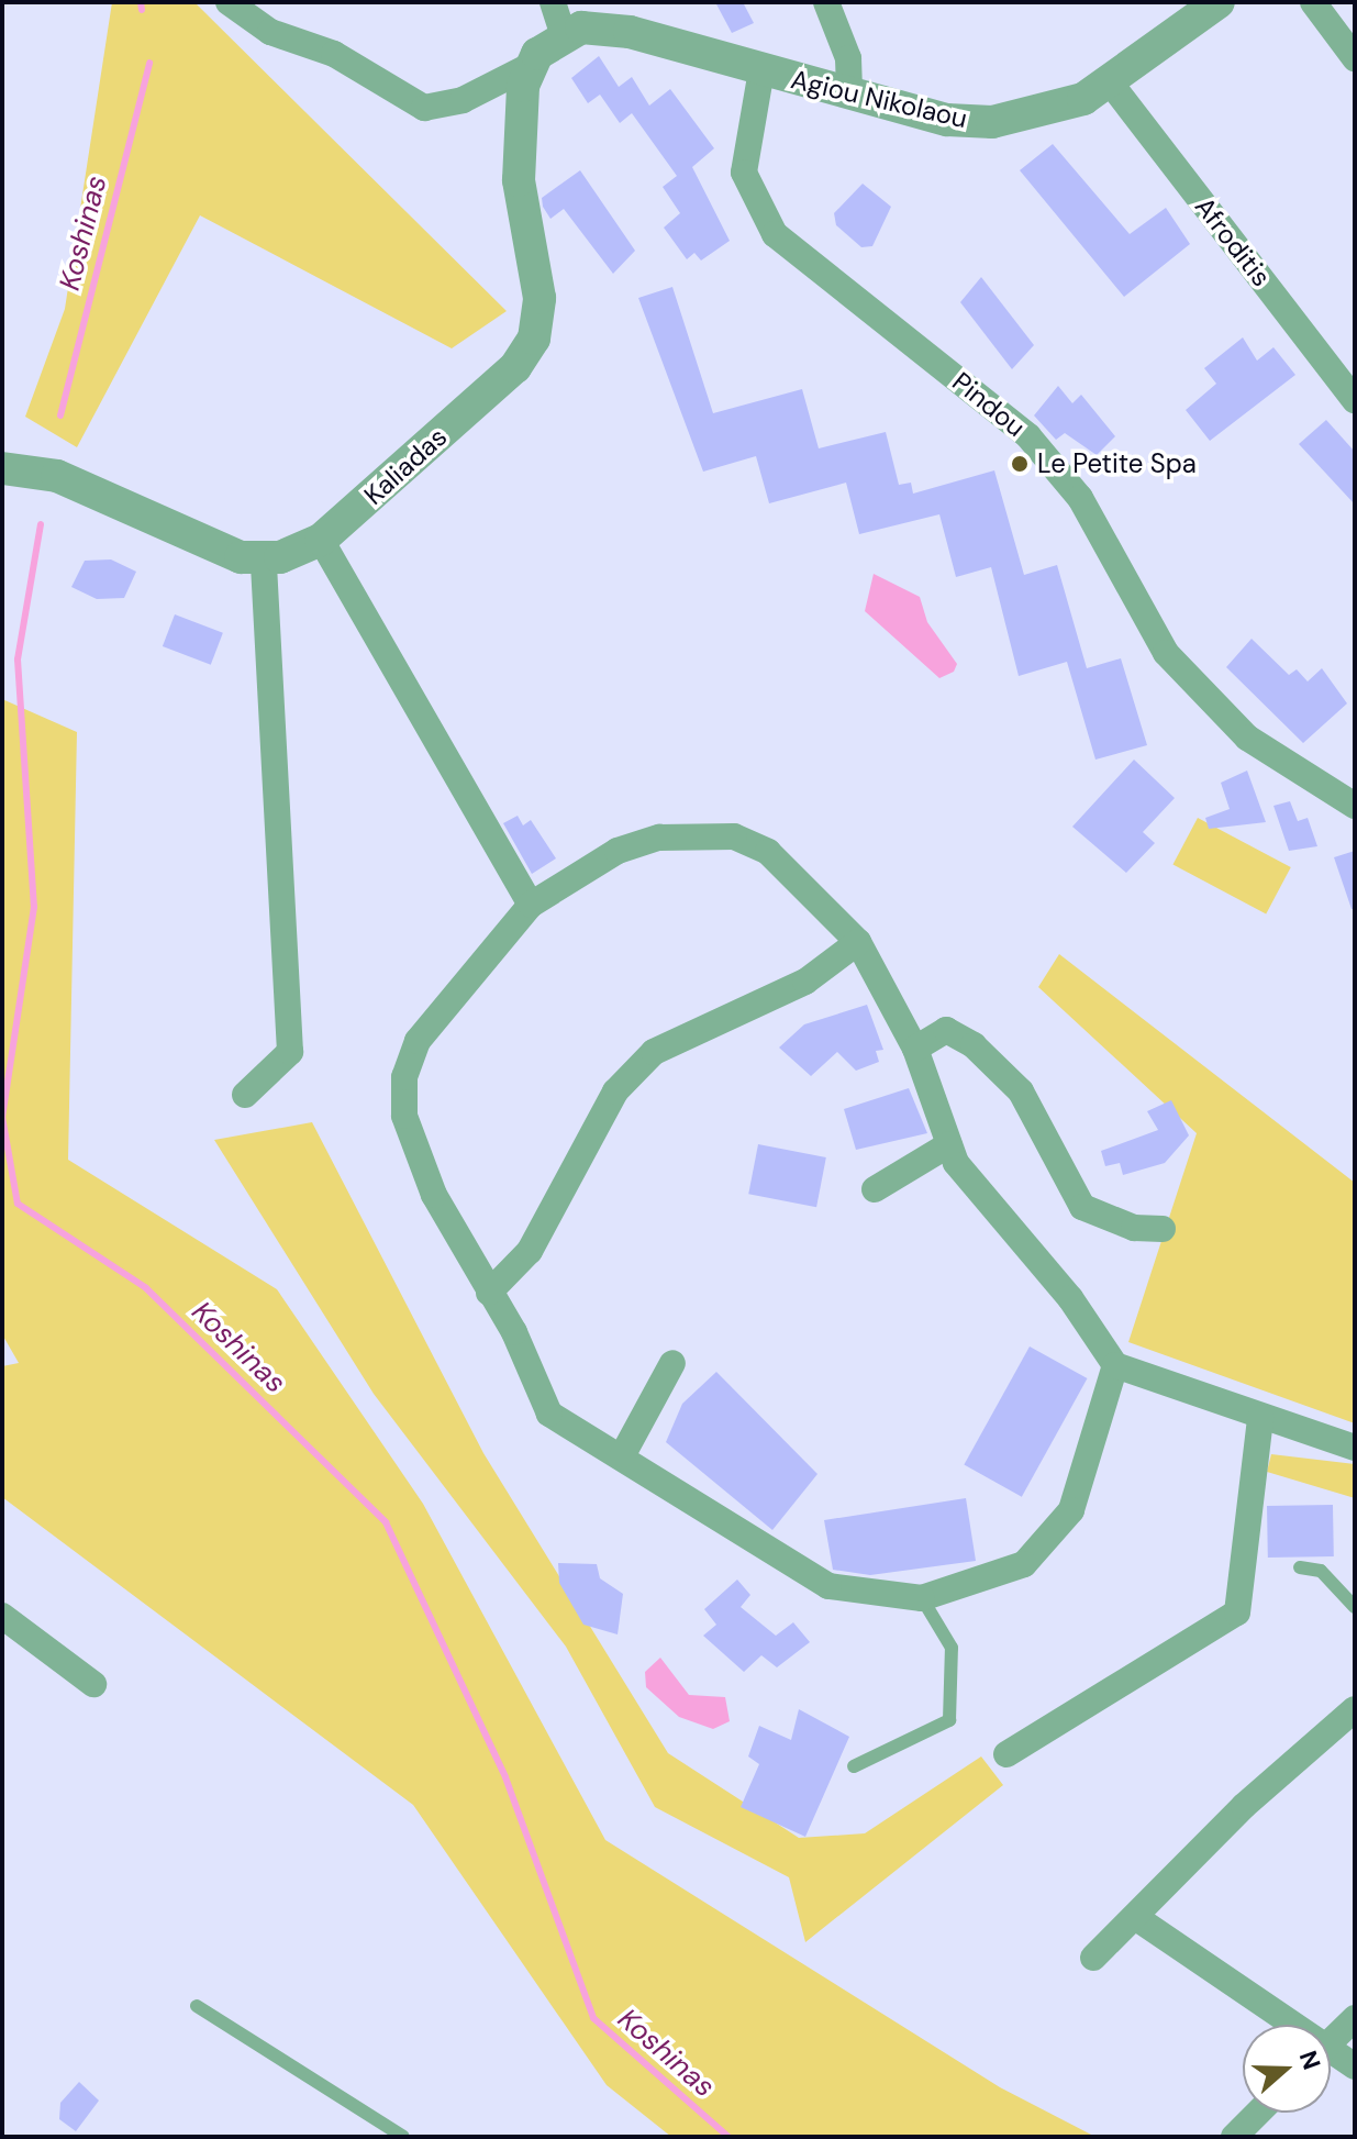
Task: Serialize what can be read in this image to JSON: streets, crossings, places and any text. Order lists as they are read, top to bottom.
{
  "streets": {
    "street": [
      "Agiou Nikolaou",
      "Afroditis",
      "Pindou",
      "Kaliadas"
    ]
  },
  "crossings": [
    ["Agiou Nikolaou", "Afroditis"],
    ["Agiou Nikolaou", "Pindou"]
  ],
  "water": ["Koshinas"],
  "places": ["Le Petite Spa"],
  "north": "right"
}
